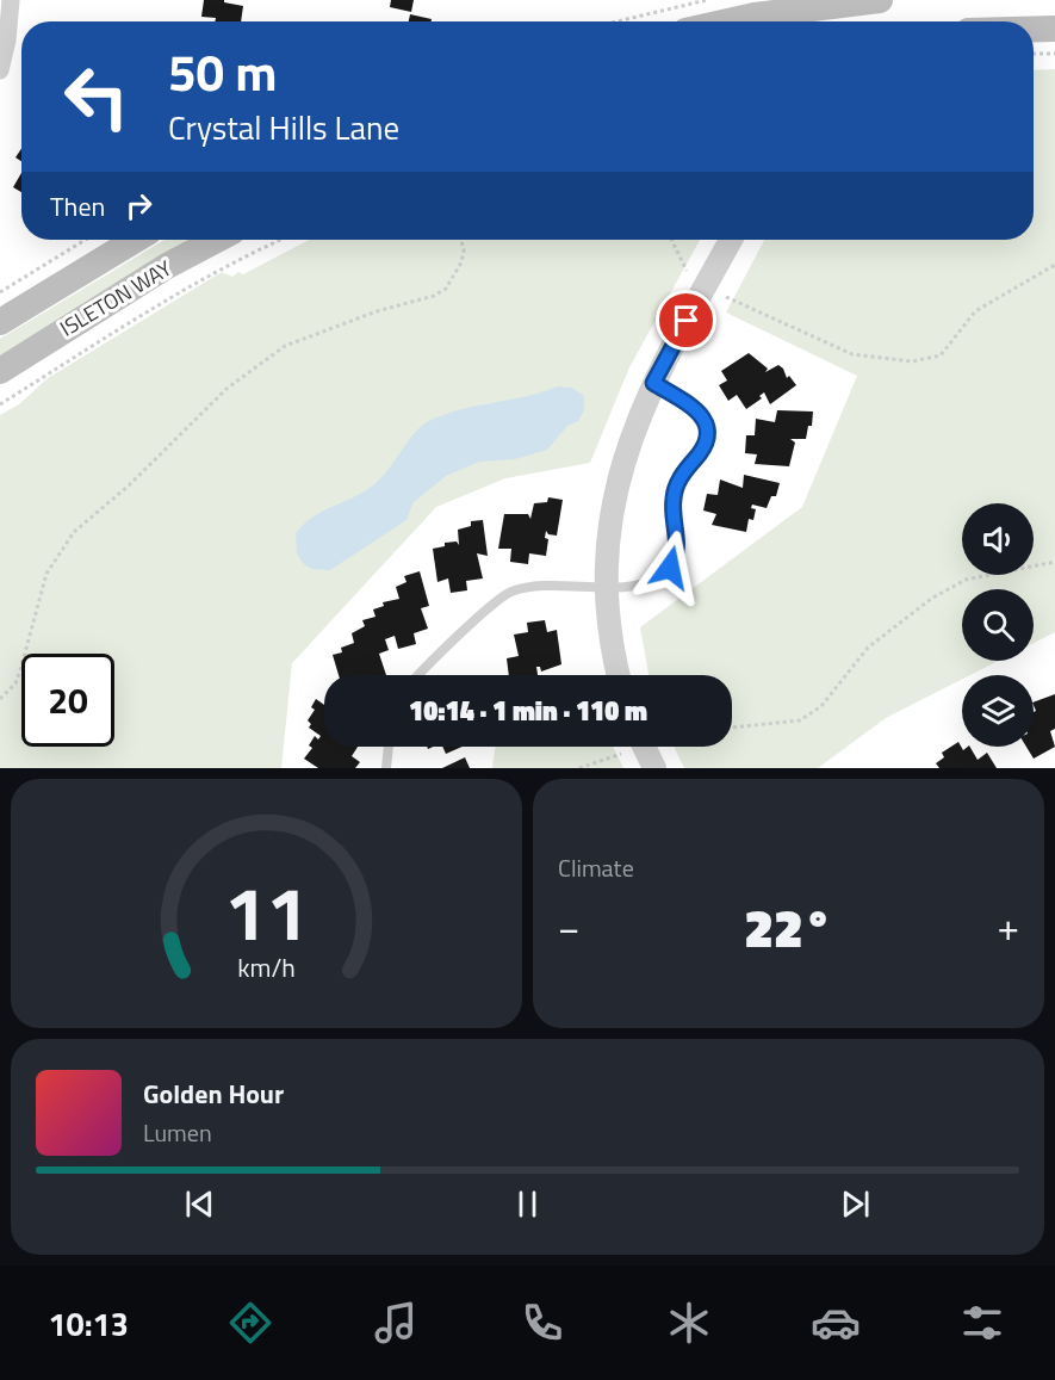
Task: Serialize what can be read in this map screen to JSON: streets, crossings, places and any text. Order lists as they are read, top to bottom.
{
  "streets": {
    "main road": ["ISLETON WAY"]
  },
  "page": {
    "turn": ["50 m", "Crystal Hills Lane"],
    "then": "Then",
    "limit": "20",
    "trip": "10:14 · 1 min · 110 m",
    "tile": "Climate",
    "heat": ["−", "22°", "+"],
    "song": ["Golden Hour", "Lumen"],
    "tabs": "10:13",
    "gauge": ["11", "km/h"]
  }
}
